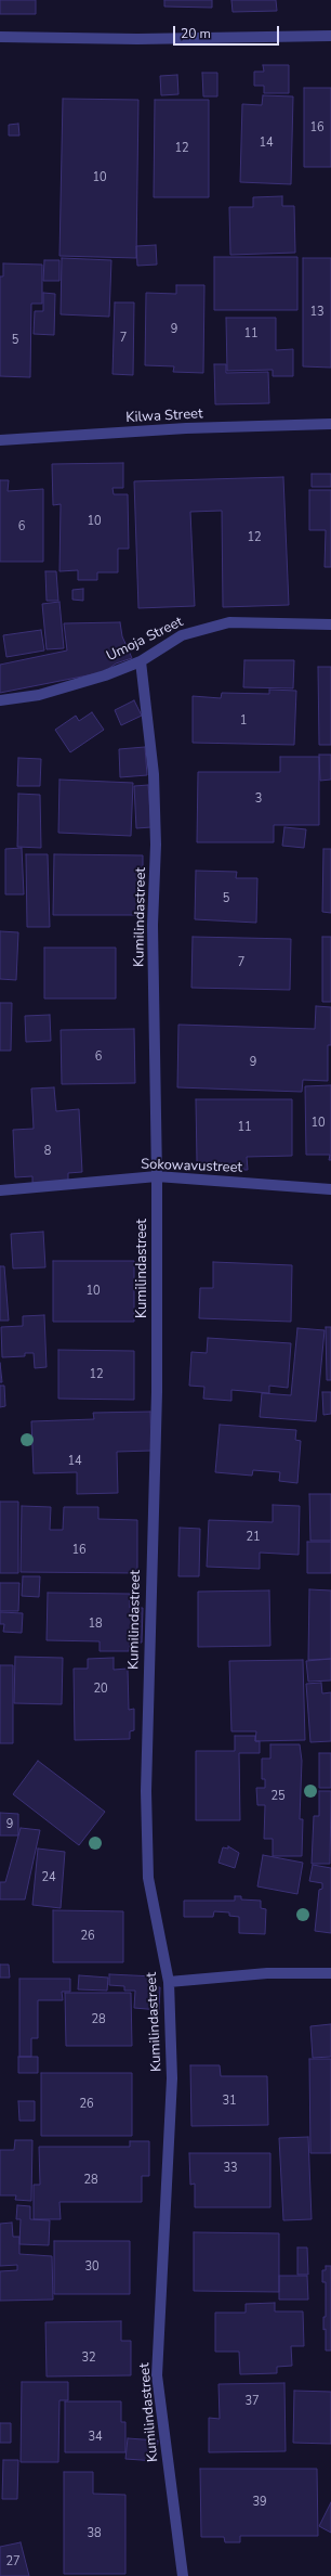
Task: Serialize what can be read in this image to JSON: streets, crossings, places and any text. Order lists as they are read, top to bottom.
{
  "streets": {
    "street": [
      "Kilwa Street",
      "Umoja Street",
      "Kumilindastreet",
      "Sokowavustreet"
    ]
  },
  "crossings": [
    ["Umoja Street", "Kumilindastreet"],
    ["Kumilindastreet", "Sokowavustreet"]
  ],
  "house_numbers": [
    "16",
    "14",
    "12",
    "10",
    "13",
    "9",
    "11",
    "7",
    "5",
    "10",
    "6",
    "12",
    "1",
    "3",
    "5",
    "7",
    "6",
    "9",
    "10",
    "11",
    "8",
    "10",
    "12",
    "14",
    "21",
    "16",
    "18",
    "20",
    "25",
    "9",
    "24",
    "26",
    "28",
    "31",
    "26",
    "33",
    "28",
    "30",
    "32",
    "37",
    "34",
    "39",
    "38",
    "27"
  ],
  "scale_bar": "20 m"
}
